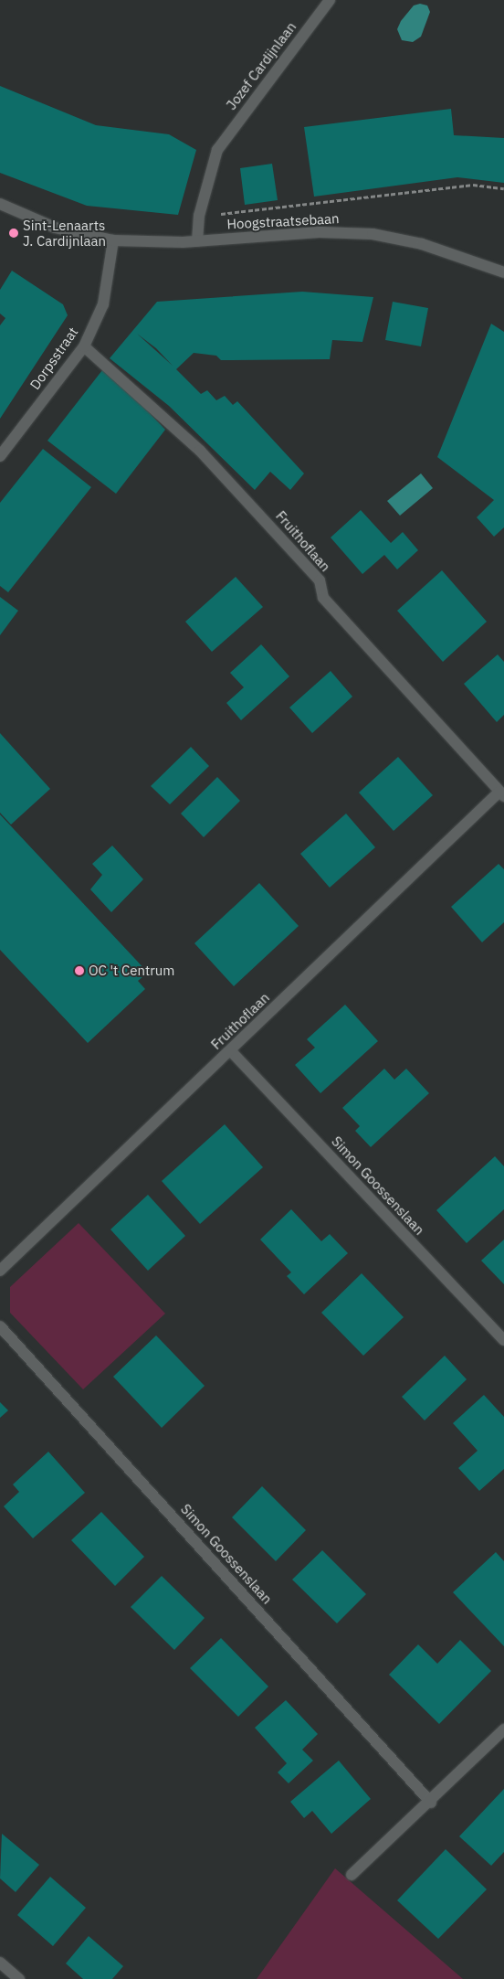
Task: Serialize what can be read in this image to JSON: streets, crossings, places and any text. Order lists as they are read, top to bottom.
{
  "streets": {
    "street": [
      "Jozef Cardijnlaan",
      "Hoogstraatsebaan",
      "Dorpsstraat",
      "Fruithoflaan",
      "Simon Goossenslaan"
    ]
  },
  "crossings": [
    ["Hoogstraatsebaan", "Dorpsstraat"],
    ["Dorpsstraat", "Fruithoflaan"],
    ["Fruithoflaan", "Simon Goossenslaan"]
  ],
  "places": ["Sint-Lenaarts J. Cardijnlaan", "OC 't Centrum"]
}
